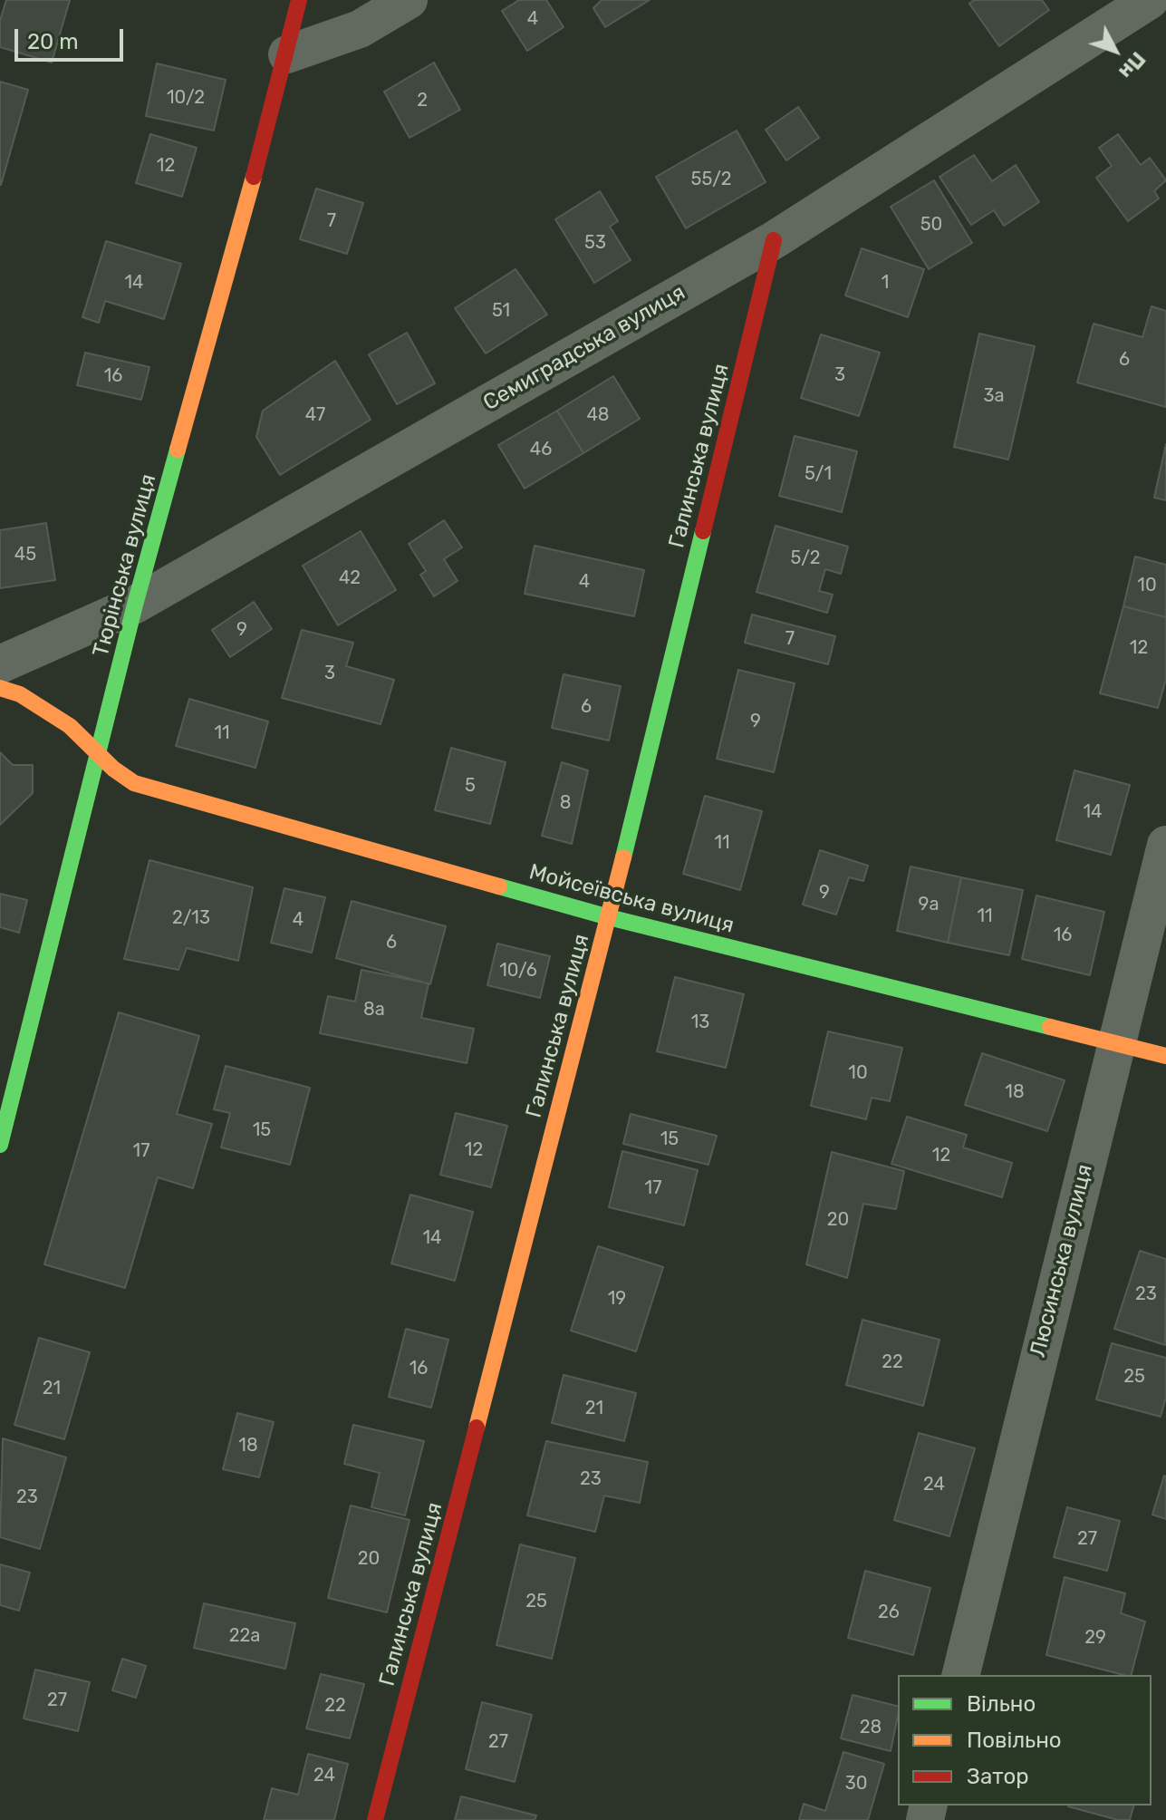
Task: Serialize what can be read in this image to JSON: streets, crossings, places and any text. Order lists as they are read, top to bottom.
{
  "streets": {
    "main road": ["Галинська вулиця", "Тюрінська вулиця", "Мойсеївська вулиця"],
    "street": ["Семиградська вулиця", "Люсинська вулиця"]
  },
  "crossings": [
    ["Семиградська вулиця", "Галинська вулиця"],
    ["Семиградська вулиця", "Тюрінська вулиця"],
    ["Галинська вулиця", "Мойсеївська вулиця"],
    ["Тюрінська вулиця", "Мойсеївська вулиця"],
    ["Мойсеївська вулиця", "Люсинська вулиця"]
  ],
  "house_numbers": [
    "4",
    "10/2",
    "2",
    "12",
    "55/2",
    "7",
    "50",
    "53",
    "14",
    "1",
    "51",
    "6",
    "3",
    "16",
    "3а",
    "47",
    "48",
    "46",
    "5/1",
    "45",
    "5/2",
    "42",
    "4",
    "10",
    "9",
    "7",
    "12",
    "3",
    "6",
    "9",
    "11",
    "5",
    "8",
    "14",
    "11",
    "9",
    "9а",
    "11",
    "2/13",
    "4",
    "16",
    "6",
    "10/6",
    "8а",
    "13",
    "10",
    "18",
    "15",
    "15",
    "12",
    "17",
    "12",
    "17",
    "20",
    "14",
    "23",
    "19",
    "22",
    "16",
    "25",
    "21",
    "21",
    "18",
    "23",
    "24",
    "23",
    "27",
    "20",
    "25",
    "26",
    "22а",
    "29",
    "27",
    "22",
    "28",
    "27",
    "24",
    "30"
  ],
  "legend": ["Вільно", "Повільно", "Затор"],
  "scale_bar": "20 m",
  "north": "bottom right"
}
